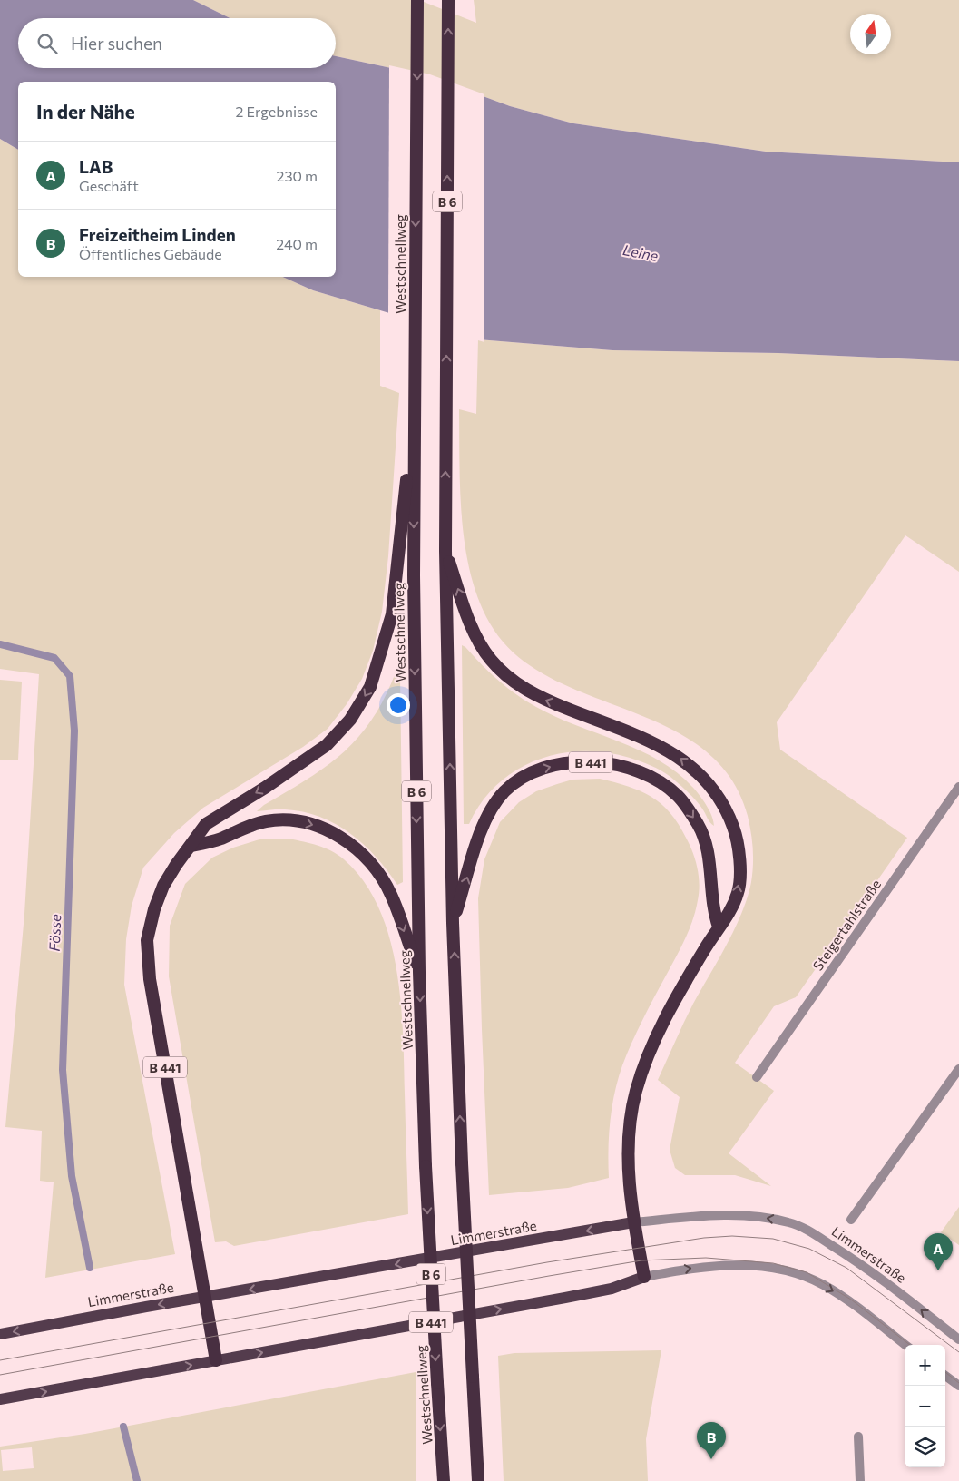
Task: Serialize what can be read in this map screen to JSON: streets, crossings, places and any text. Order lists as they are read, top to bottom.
{
  "streets": {
    "highway": ["B 6", "Westschnellweg", "B 441"],
    "main road": ["Limmerstraße"],
    "street": ["Steigertahlstraße"]
  },
  "crossings": [
    ["B 6", "B 441"],
    ["B 441", "Limmerstraße"]
  ],
  "water": ["Leine", "Fösse"],
  "north": "top",
  "page": {
    "search": "Hier suchen",
    "heading": ["In der Nähe", "2 Ergebnisse"],
    "list": [
      {
        "mark": "A",
        "name": "LAB",
        "note": "Geschäft",
        "value": "230 m"
      },
      {
        "mark": "B",
        "name": "Freizeitheim Linden",
        "note": "Öffentliches Gebäude",
        "value": "240 m"
      }
    ],
    "pins": ["A", "B"],
    "map_buttons": ["+", "−"]
  }
}
